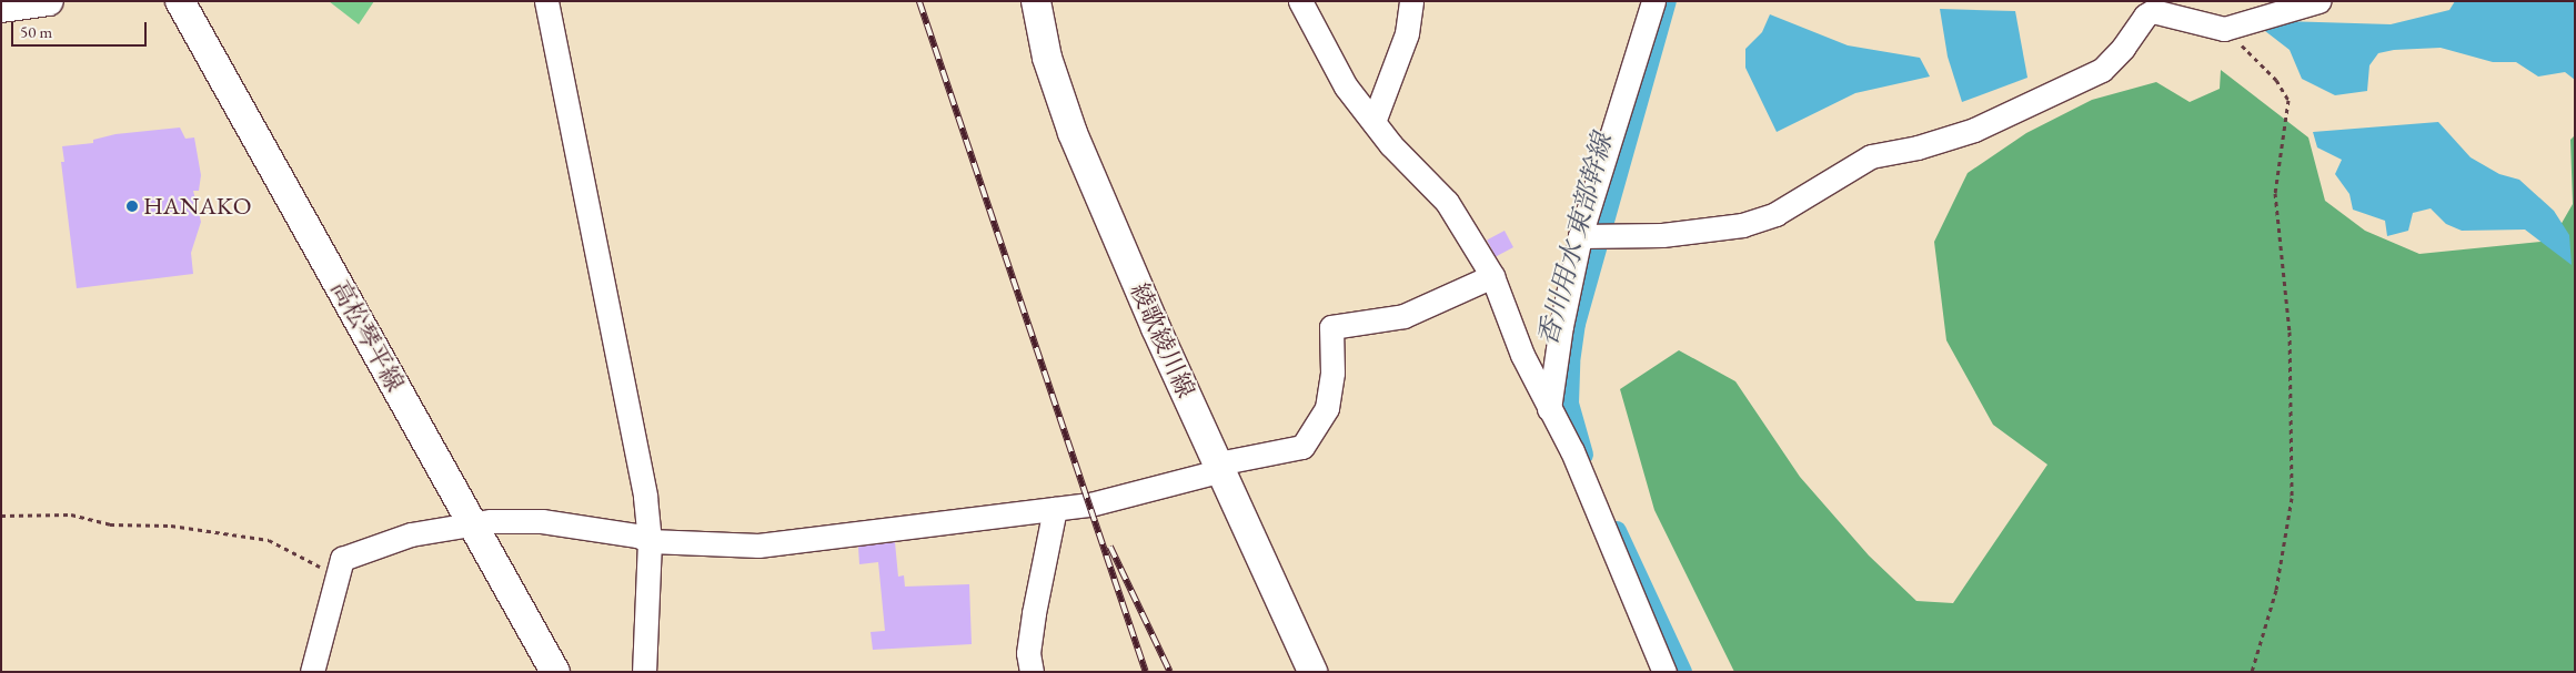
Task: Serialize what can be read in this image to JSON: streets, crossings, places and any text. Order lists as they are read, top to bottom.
{
  "streets": {
    "main road": ["高松琴平線", "綾歌綾川線"]
  },
  "water": ["香川用水 東部幹線"],
  "places": ["HANAKO"],
  "scale_bar": "50 m"
}
